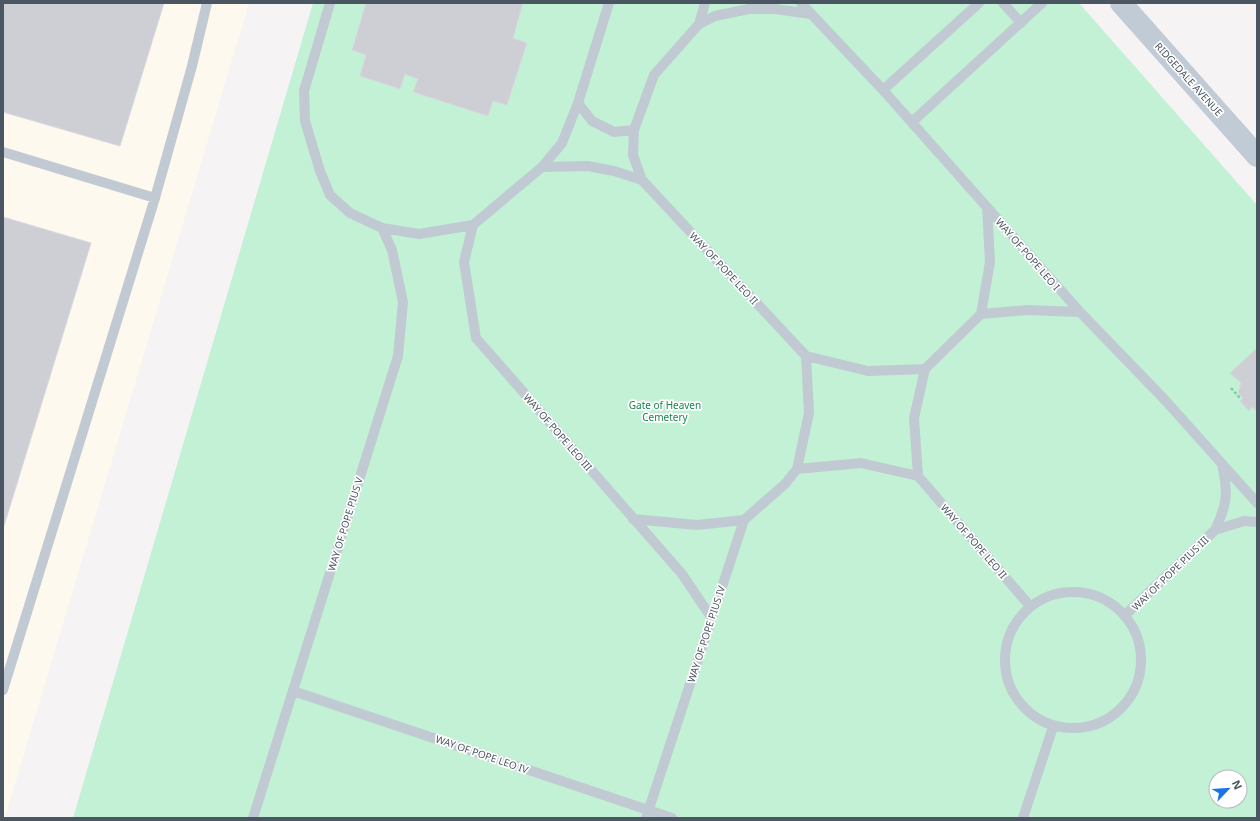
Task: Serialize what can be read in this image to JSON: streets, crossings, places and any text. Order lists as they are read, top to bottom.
{
  "streets": {
    "main road": ["RIDGEDALE AVENUE"],
    "lane": [
      "WAY OF POPE LEO I",
      "WAY OF POPE LEO II",
      "WAY OF POPE LEO III",
      "WAY OF POPE PIUS V",
      "WAY OF POPE PIUS III",
      "WAY OF POPE PIUS IV",
      "WAY OF POPE LEO IV"
    ]
  },
  "crossings": [
    ["WAY OF POPE LEO I", "WAY OF POPE PIUS III"],
    ["WAY OF POPE LEO II", "WAY OF POPE PIUS III"],
    ["WAY OF POPE LEO III", "WAY OF POPE PIUS IV"],
    ["WAY OF POPE PIUS V", "WAY OF POPE LEO IV"],
    ["WAY OF POPE PIUS IV", "WAY OF POPE LEO IV"]
  ],
  "parks": ["Gate of Heaven Cemetery"],
  "north": "top right"
}
